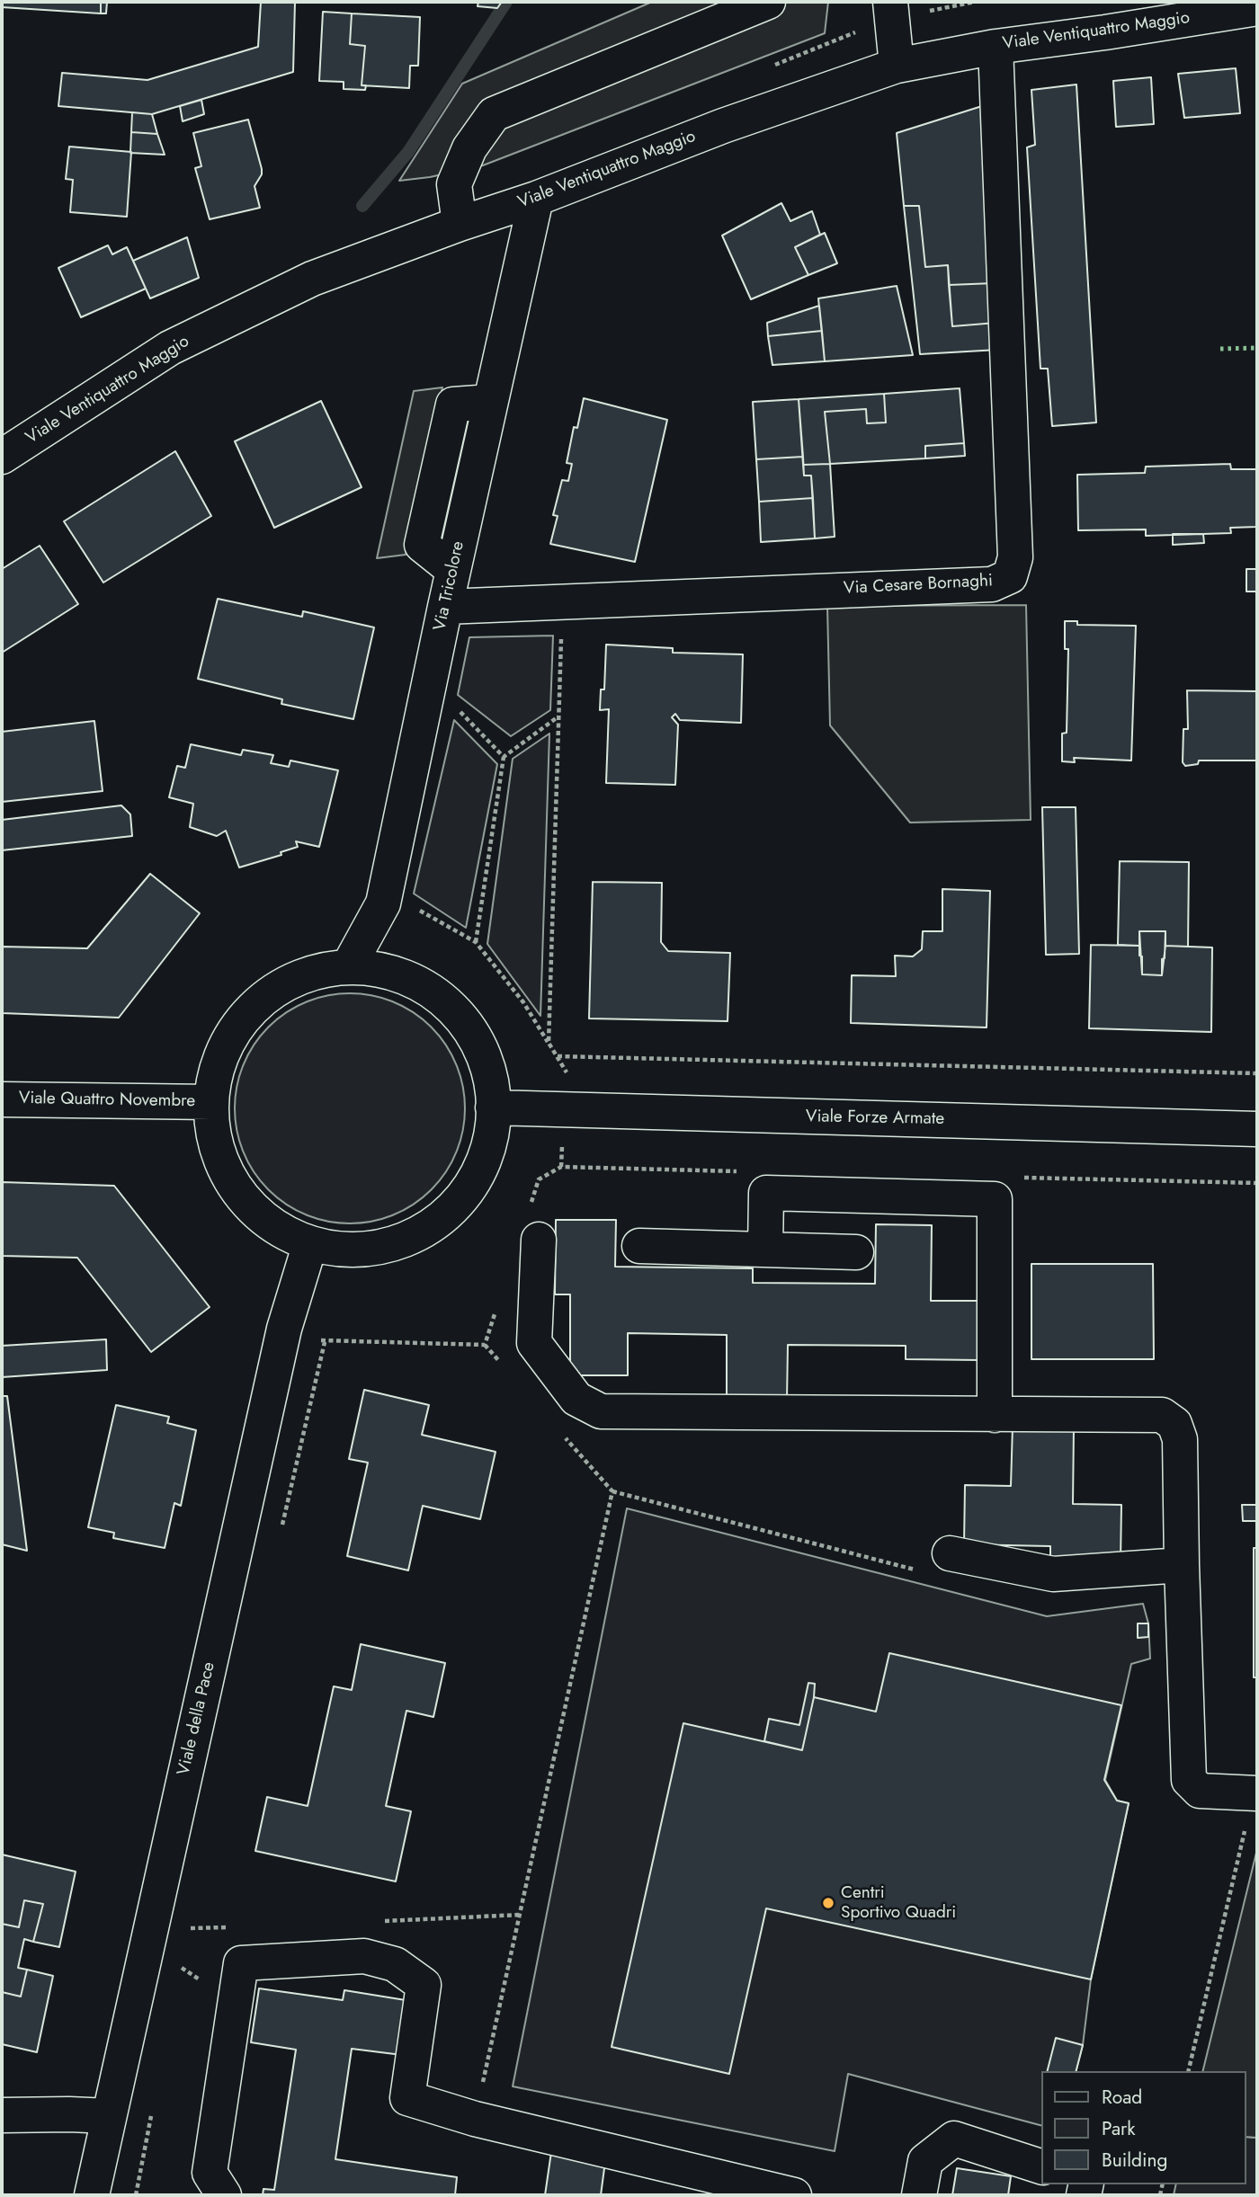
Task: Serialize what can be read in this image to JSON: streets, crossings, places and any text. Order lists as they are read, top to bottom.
{
  "streets": {
    "street": [
      "Viale Ventiquattro Maggio",
      "Via Cesare Bornaghi",
      "Via Tricolore",
      "Viale Quattro Novembre",
      "Viale Forze Armate",
      "Viale della Pace"
    ]
  },
  "crossings": [
    ["Viale Ventiquattro Maggio", "Via Cesare Bornaghi"],
    ["Viale Ventiquattro Maggio", "Via Tricolore"],
    ["Via Cesare Bornaghi", "Via Tricolore"]
  ],
  "places": ["Centri Sportivo Quadri"],
  "legend": ["Road", "Park", "Building"]
}
